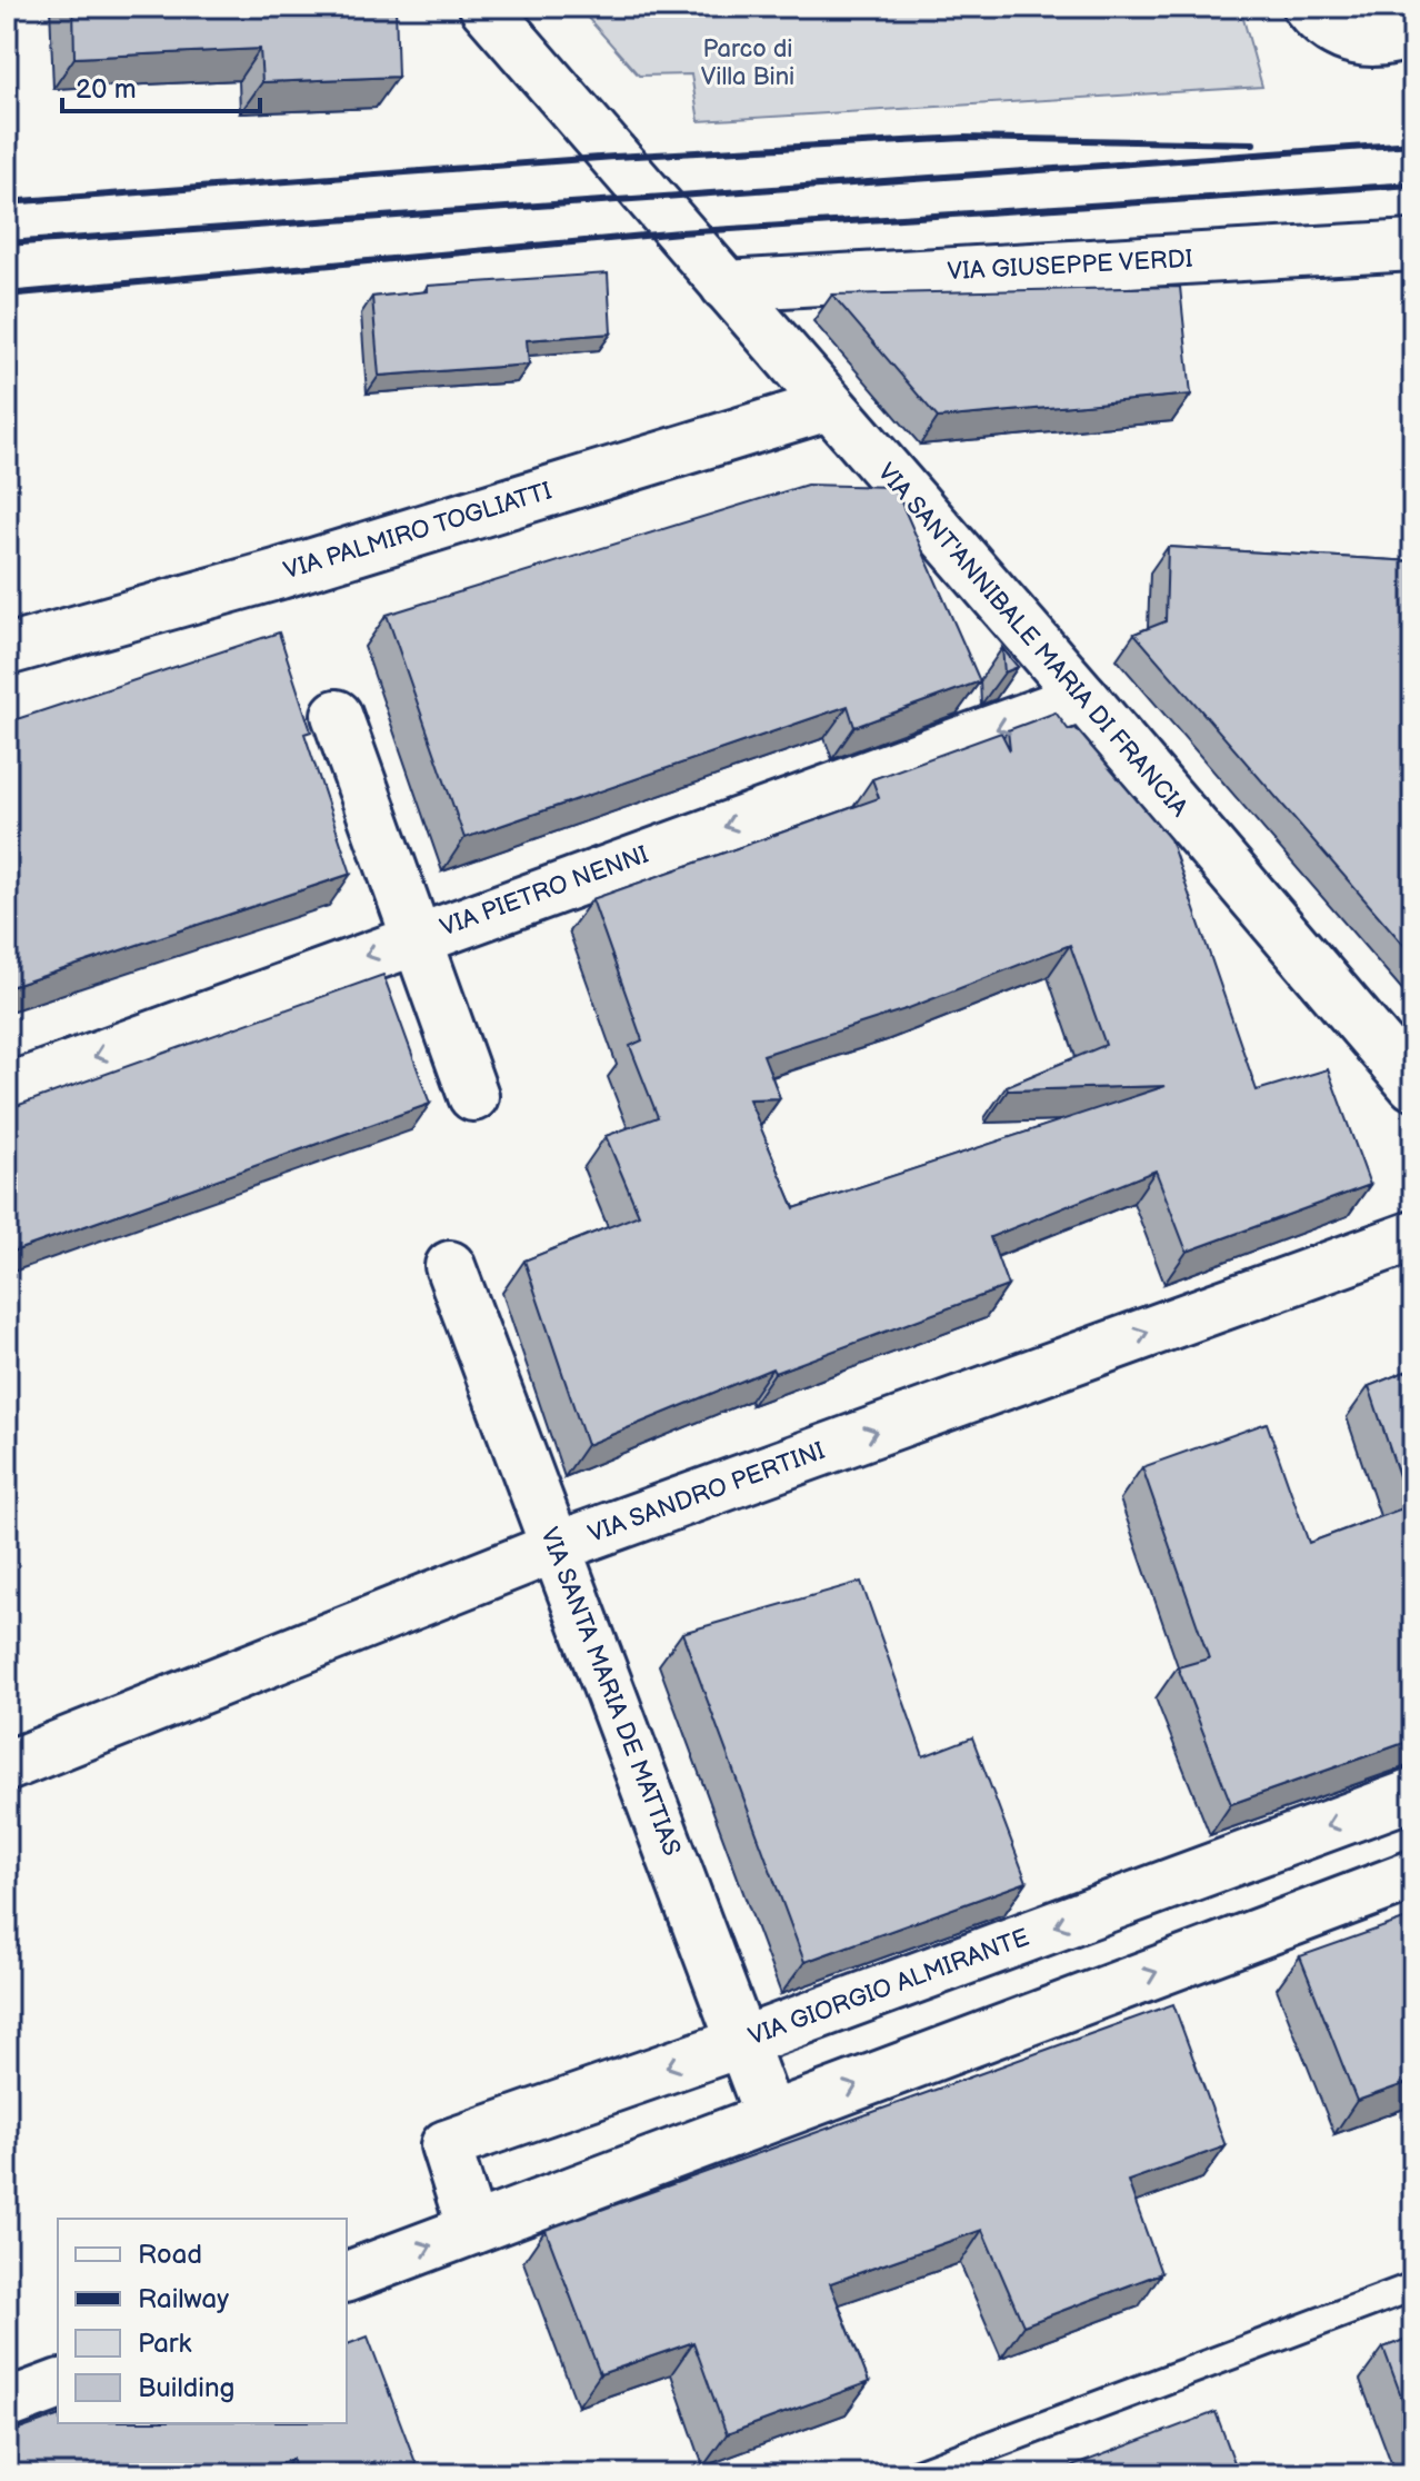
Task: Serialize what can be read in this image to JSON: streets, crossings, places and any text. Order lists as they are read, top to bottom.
{
  "streets": {
    "street": [
      "VIA GIUSEPPE VERDI",
      "VIA PALMIRO TOGLIATTI",
      "VIA SANT'ANNIBALE MARIA DI FRANCIA",
      "VIA PIETRO NENNI",
      "VIA SANDRO PERTINI",
      "VIA SANTA MARIA DE MATTIAS",
      "VIA GIORGIO ALMIRANTE"
    ]
  },
  "crossings": [
    ["VIA GIUSEPPE VERDI", "VIA SANT'ANNIBALE MARIA DI FRANCIA"],
    ["VIA PALMIRO TOGLIATTI", "VIA SANT'ANNIBALE MARIA DI FRANCIA"],
    ["VIA SANT'ANNIBALE MARIA DI FRANCIA", "VIA PIETRO NENNI"],
    ["VIA SANDRO PERTINI", "VIA SANTA MARIA DE MATTIAS"],
    ["VIA SANTA MARIA DE MATTIAS", "VIA GIORGIO ALMIRANTE"]
  ],
  "one_way": ["VIA PIETRO NENNI", "VIA SANDRO PERTINI"],
  "parks": ["Parco di Villa Bini"],
  "legend": [
    "Road",
    "Railway",
    "Park",
    "Building"
  ],
  "scale_bar": "20 m"
}
